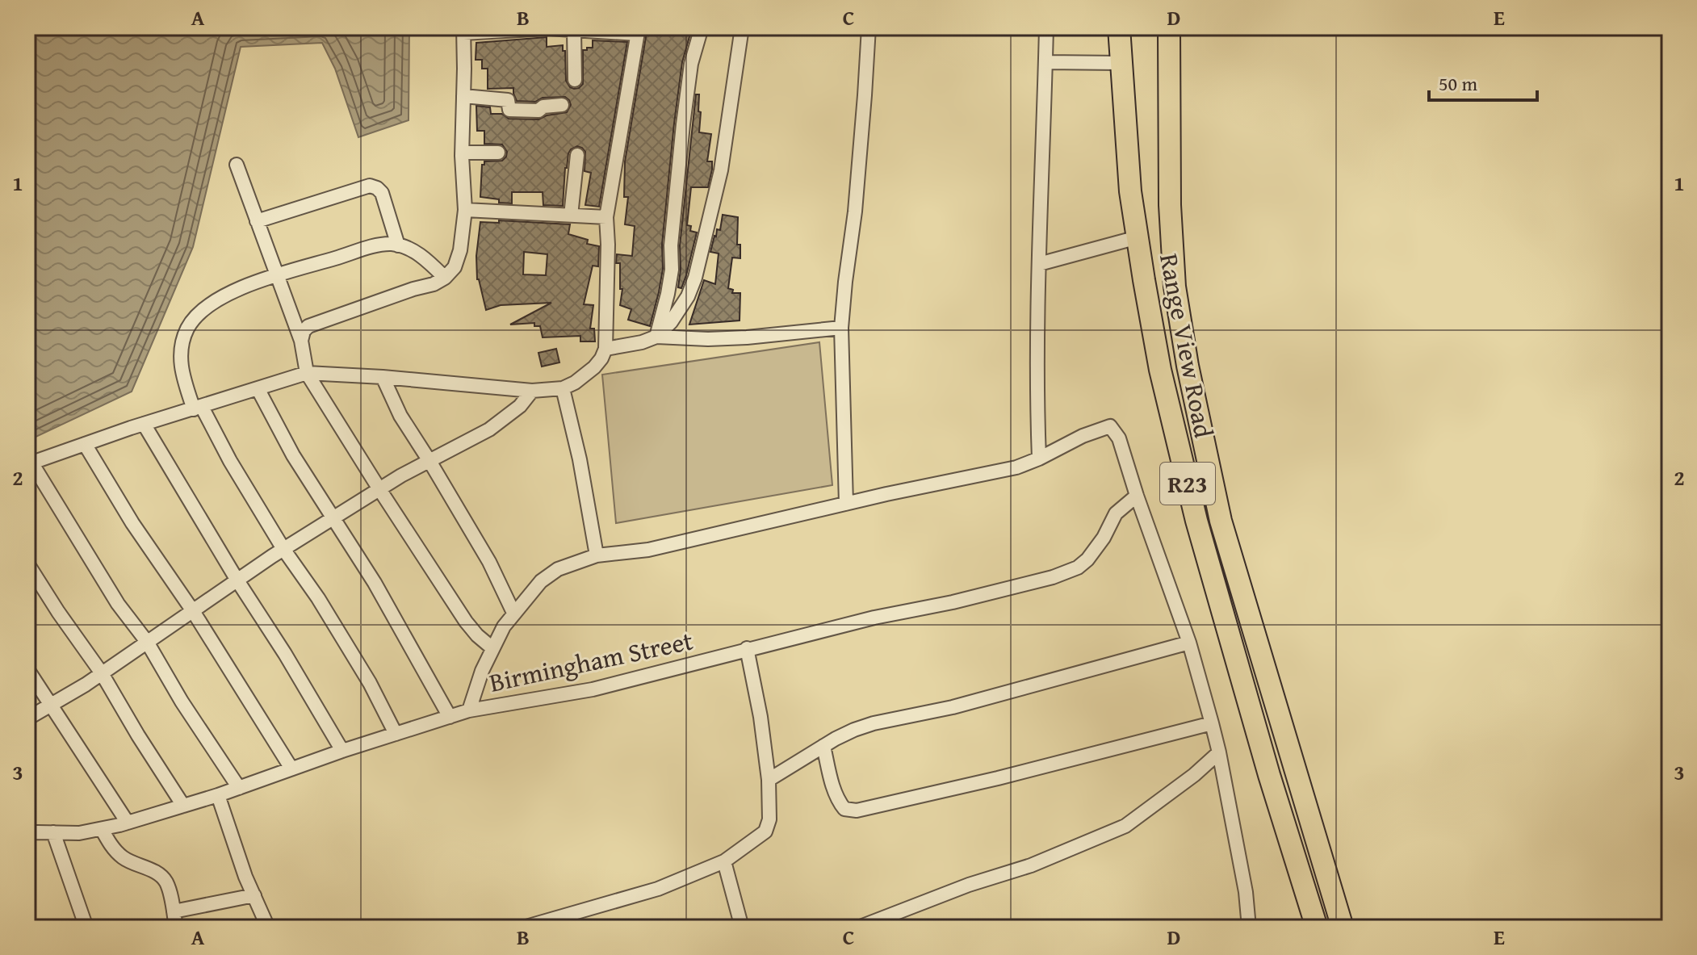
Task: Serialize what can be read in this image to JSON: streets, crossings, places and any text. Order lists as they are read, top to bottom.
{
  "streets": {
    "main road": ["Range View Road", "R23"],
    "street": ["Birmingham Street"]
  },
  "scale_bar": "50 m",
  "grid": {
    "columns": [
      "A",
      "B",
      "C",
      "D",
      "E"
    ],
    "rows": ["1", "2", "3"]
  }
}
